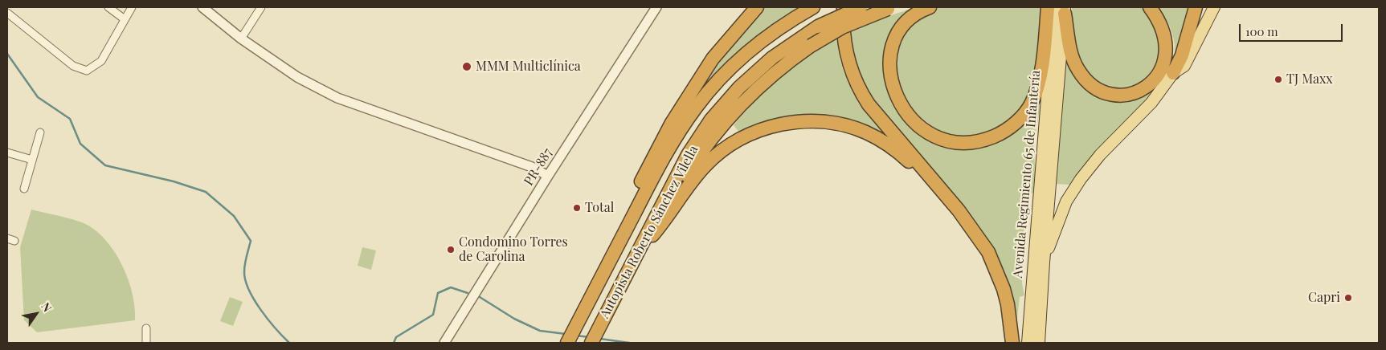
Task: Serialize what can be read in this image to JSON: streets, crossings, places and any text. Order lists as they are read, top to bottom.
{
  "streets": {
    "highway": ["Autopista Roberto Sánchez Vilella"],
    "main road": ["Avenida Regimiento 65 de Infantería"],
    "street": ["PR-887"]
  },
  "places": [
    "MMM Multiclínica",
    "TJ Maxx",
    "Total",
    "Condomino Torres de Carolina",
    "Capri"
  ],
  "scale_bar": "100 m",
  "north": "top right"
}
